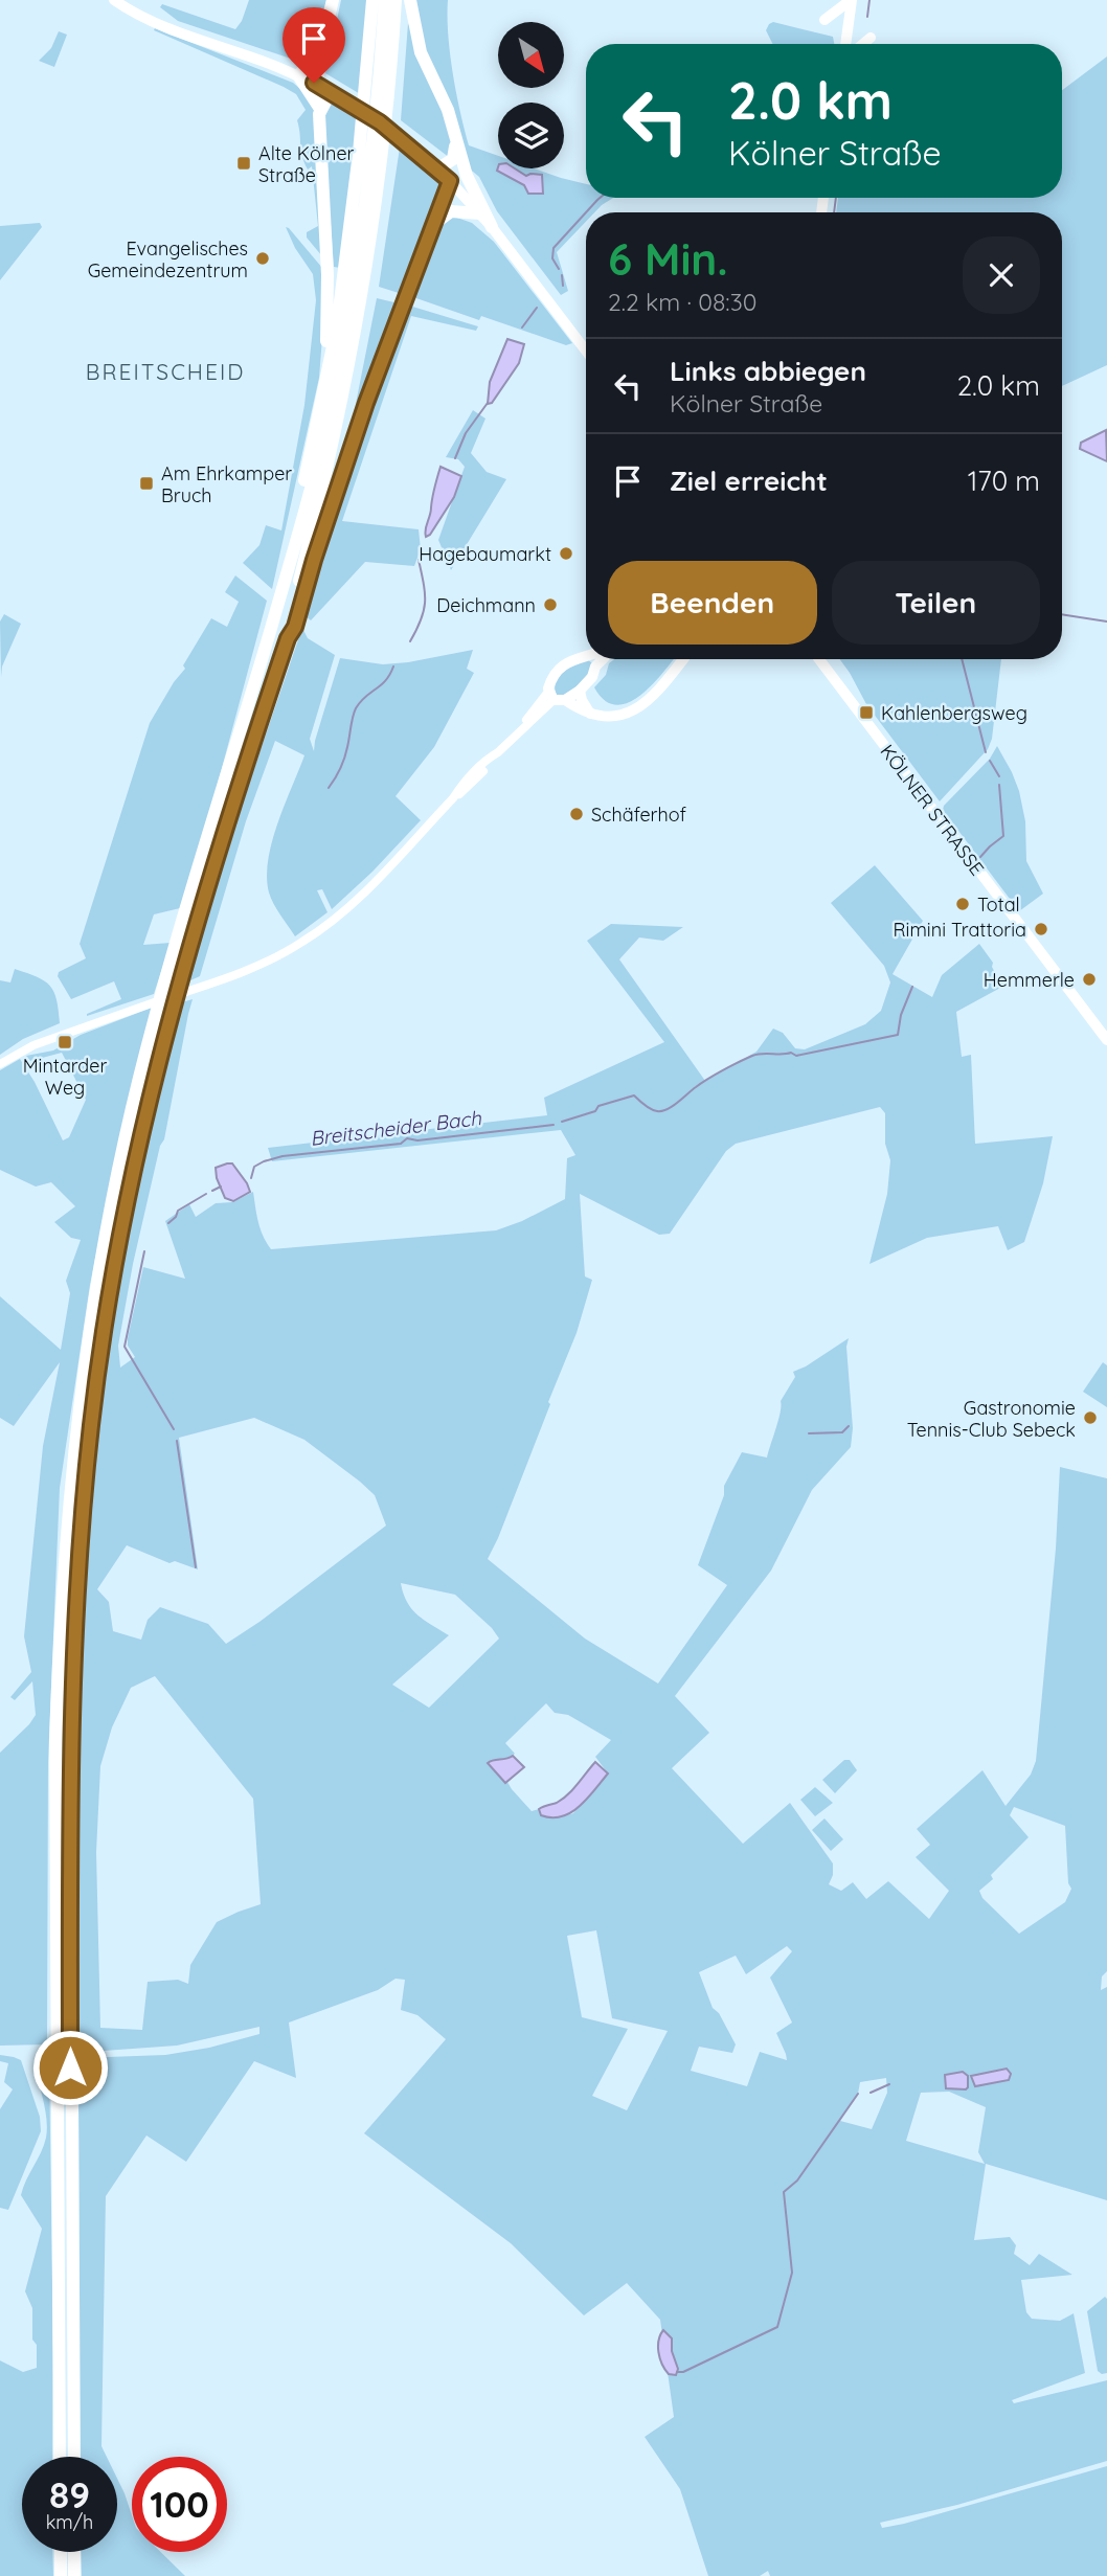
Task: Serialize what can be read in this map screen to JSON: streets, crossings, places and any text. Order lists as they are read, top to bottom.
{
  "streets": {
    "main road": ["KÖLNER STRASSE"]
  },
  "districts": ["BREITSCHEID"],
  "water": ["Breitscheider Bach"],
  "places": {
    "transit": [
      "Alte Kölner Straße",
      "Am Ehrkamper Bruch",
      "Kahlenbergsweg",
      "Mintarder Weg"
    ],
    "other": [
      "Evangelisches Gemeindezentrum",
      "Hagebaumarkt",
      "Deichmann",
      "Schäferhof",
      "Total",
      "Rimini Trattoria",
      "Hemmerle",
      "Gastronomie Tennis-Club Sebeck"
    ]
  },
  "north": "bottom right",
  "page": {
    "turn": ["2.0 km", "Kölner Straße"],
    "heading": ["6 Min.", "2.2 km · 08:30"],
    "list": [
      {
        "name": "Links abbiegen",
        "note": "Kölner Straße",
        "value": "2.0 km"
      },
      {
        "name": "Ziel erreicht",
        "value": "170 m"
      }
    ],
    "buttons": ["Beenden", "Teilen"],
    "speed": "89 km/h",
    "limit": "100"
  }
}
